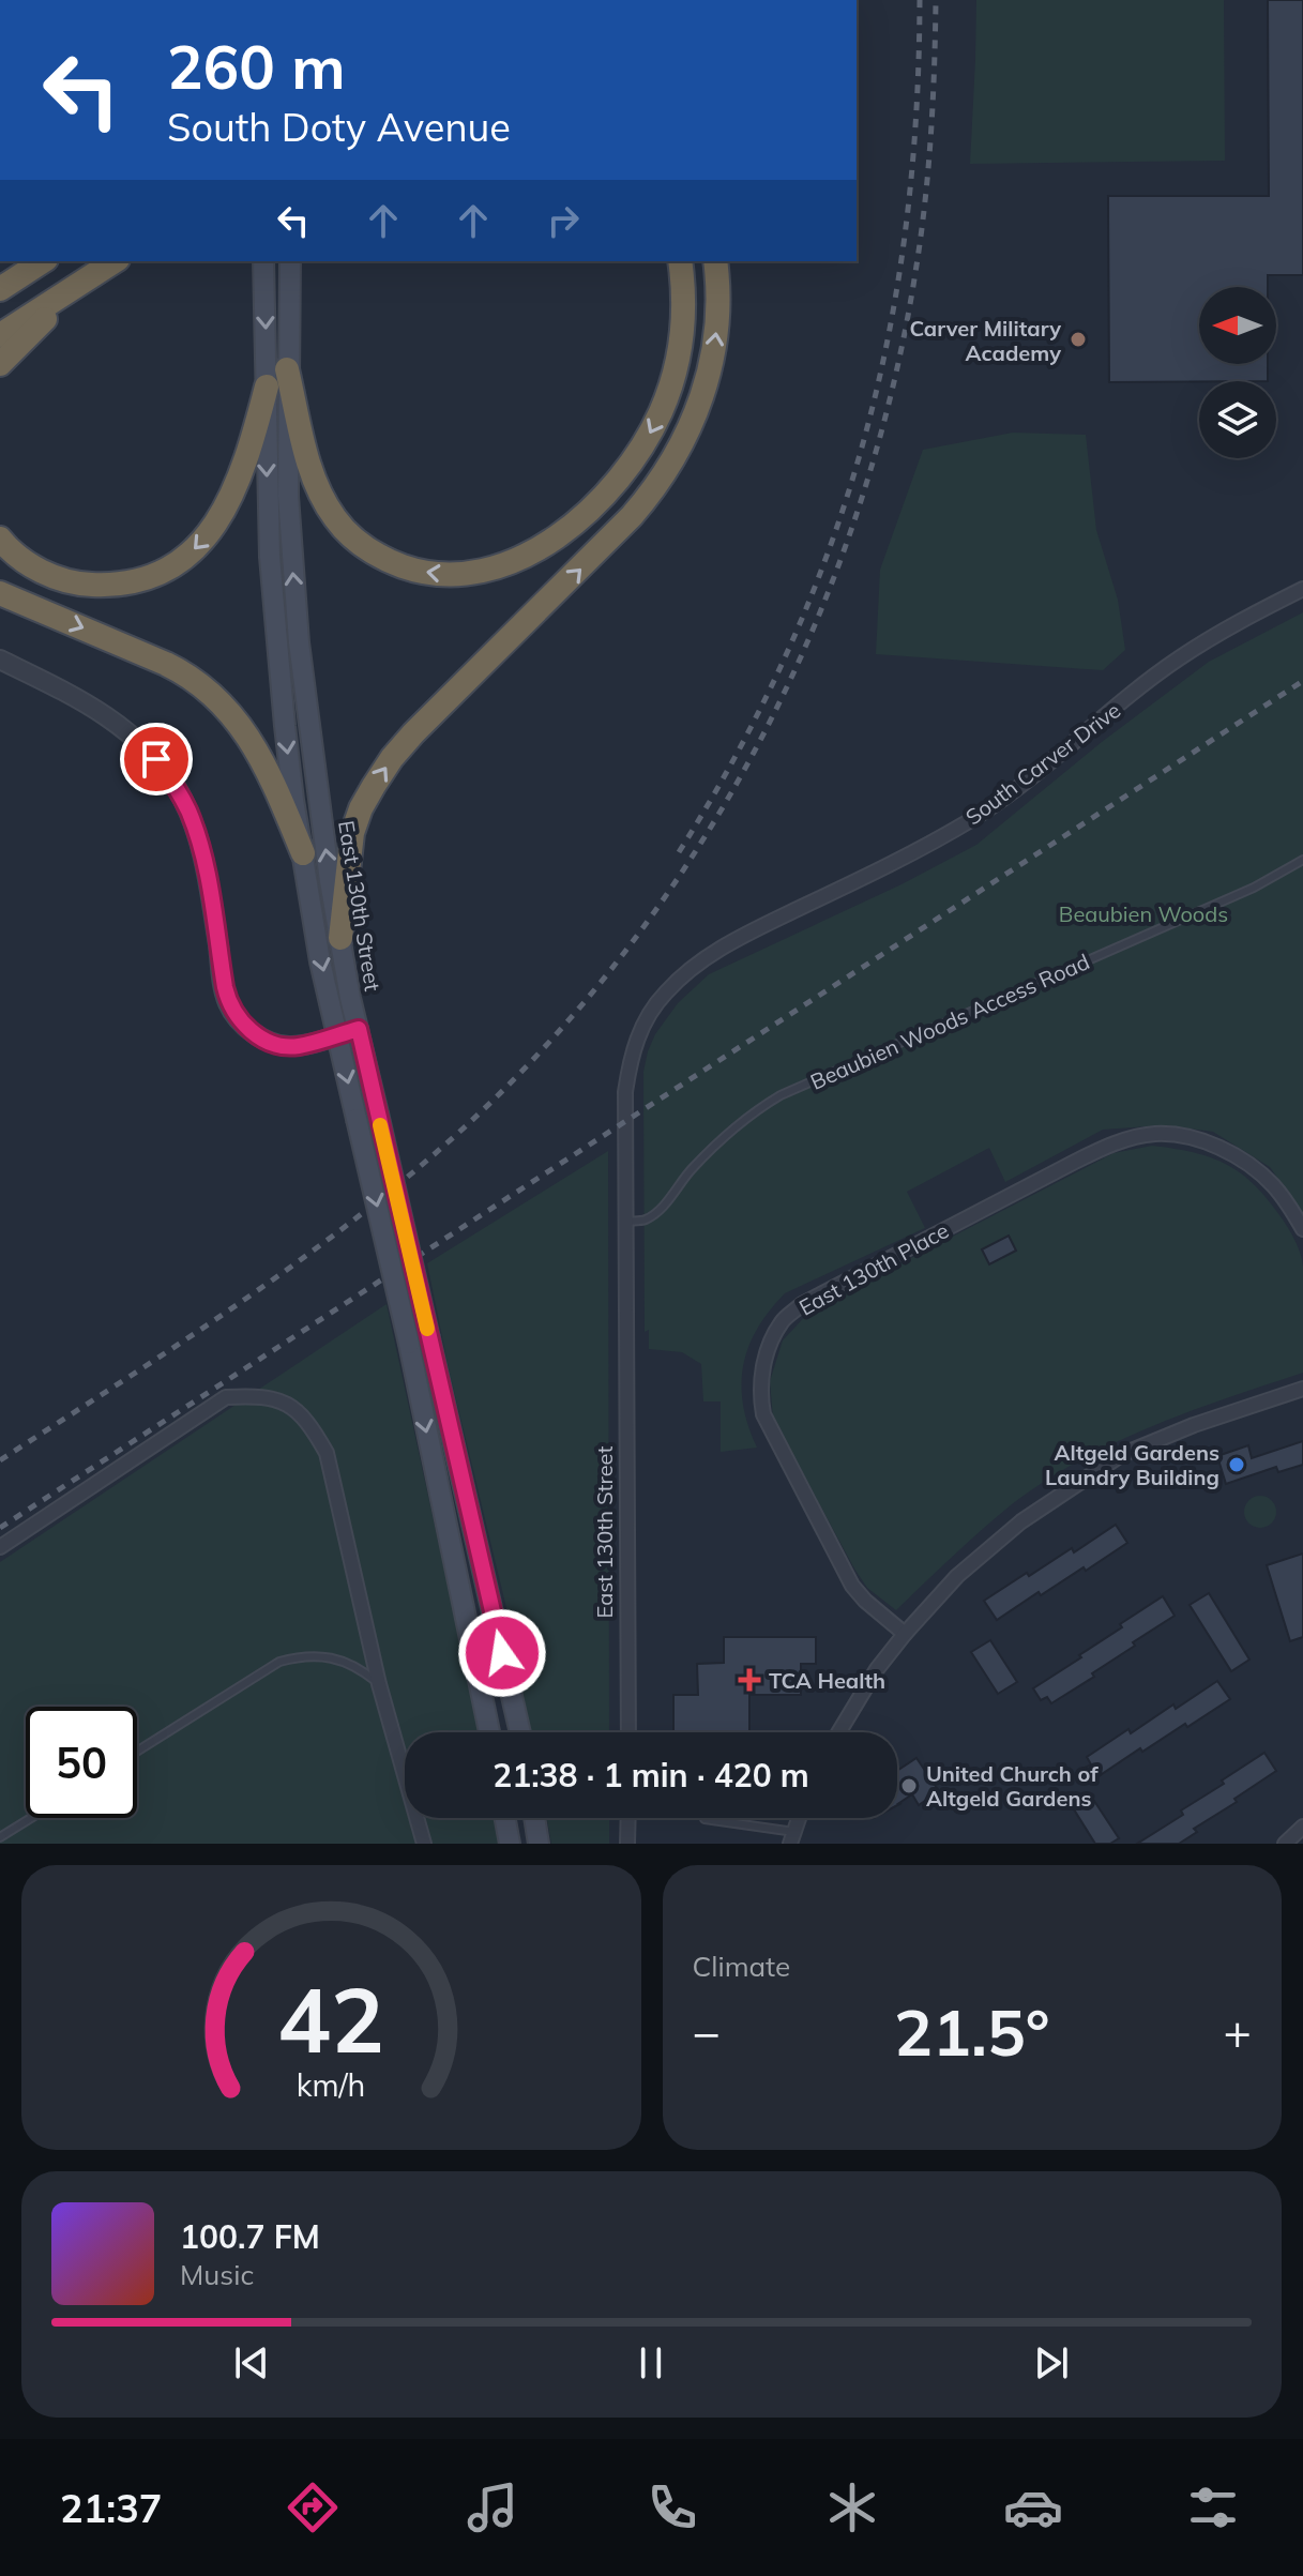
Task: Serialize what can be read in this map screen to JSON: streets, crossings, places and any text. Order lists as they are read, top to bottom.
{
  "streets": {
    "main road": ["East 130th Street"],
    "street": ["South Carver Drive", "East 130th Place"],
    "lane": ["Beaubien Woods Access Road"]
  },
  "crossings": [
    ["South Carver Drive", "East 130th Street"],
    ["East 130th Street", "Beaubien Woods Access Road"]
  ],
  "parks": ["Beaubien Woods"],
  "places": {
    "other": ["Carver Military Academy", "Altgeld Gardens Laundry Building", "United Church of Altgeld Gardens"],
    "health": ["TCA Health"]
  },
  "north": "left",
  "page": {
    "turn": ["260 m", "South Doty Avenue"],
    "limit": "50",
    "trip": "21:38 · 1 min · 420 m",
    "tile": "Climate",
    "heat": ["−", "21.5°", "+"],
    "song": ["100.7 FM", "Music"],
    "tabs": "21:37",
    "gauge": ["42", "km/h"]
  }
}
